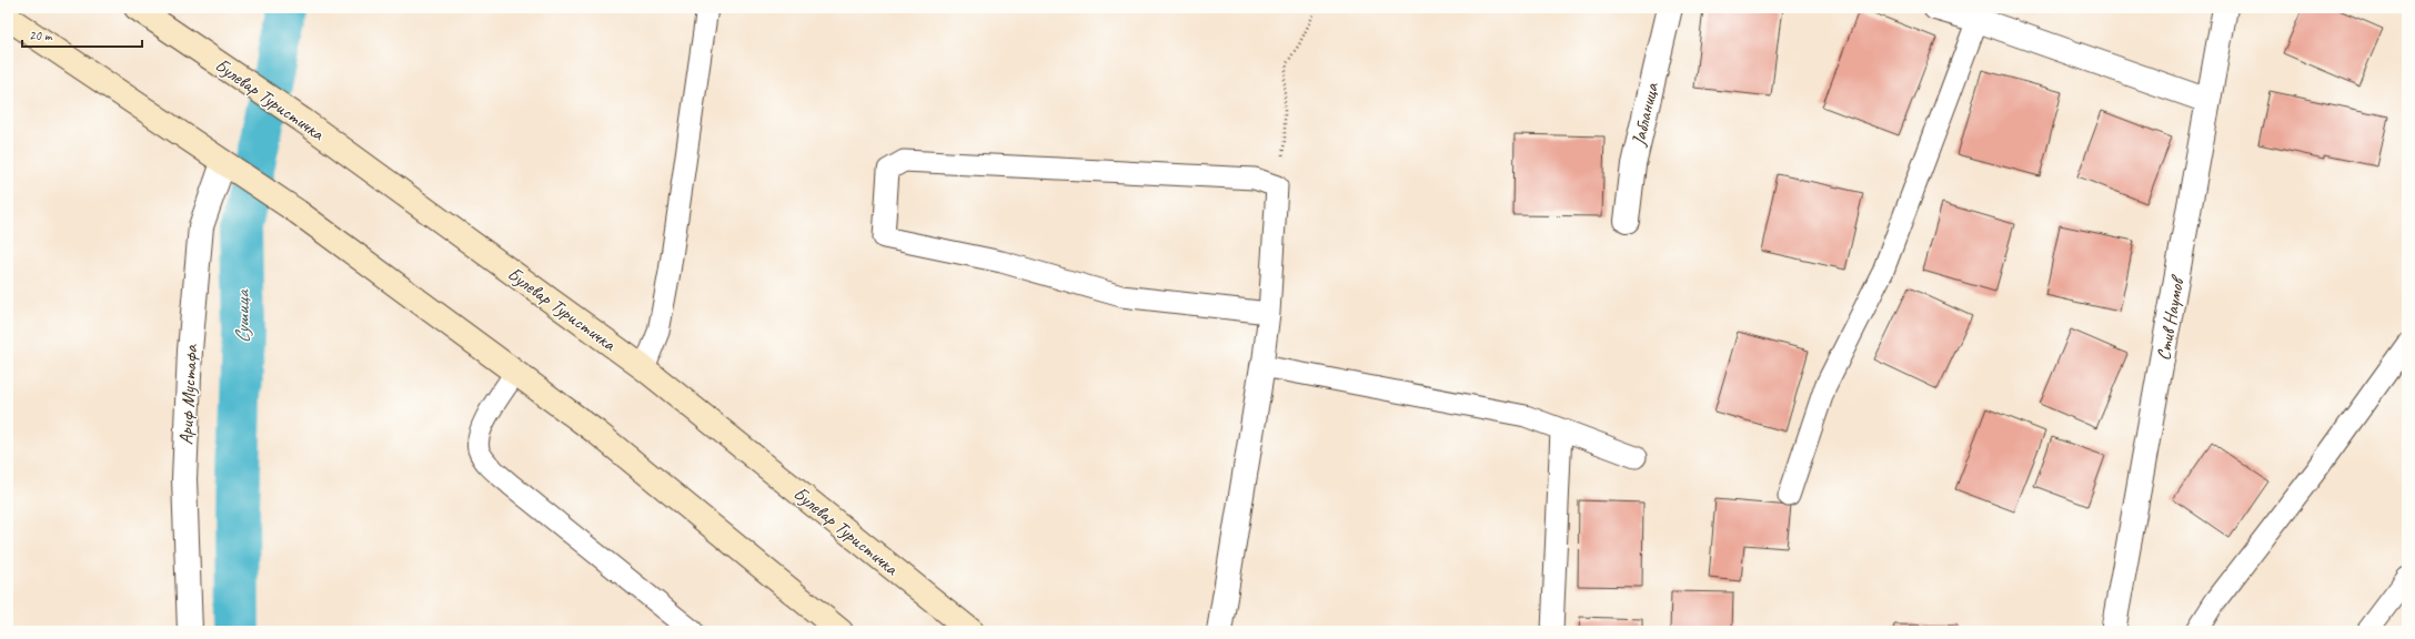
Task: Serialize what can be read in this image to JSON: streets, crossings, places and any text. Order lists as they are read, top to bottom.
{
  "streets": {
    "main road": ["Булевар Туристичка"],
    "street": ["Јабланица", "Стив Наумов", "Ариф Мустафа"]
  },
  "water": ["Сушица"],
  "scale_bar": "20 m"
}
